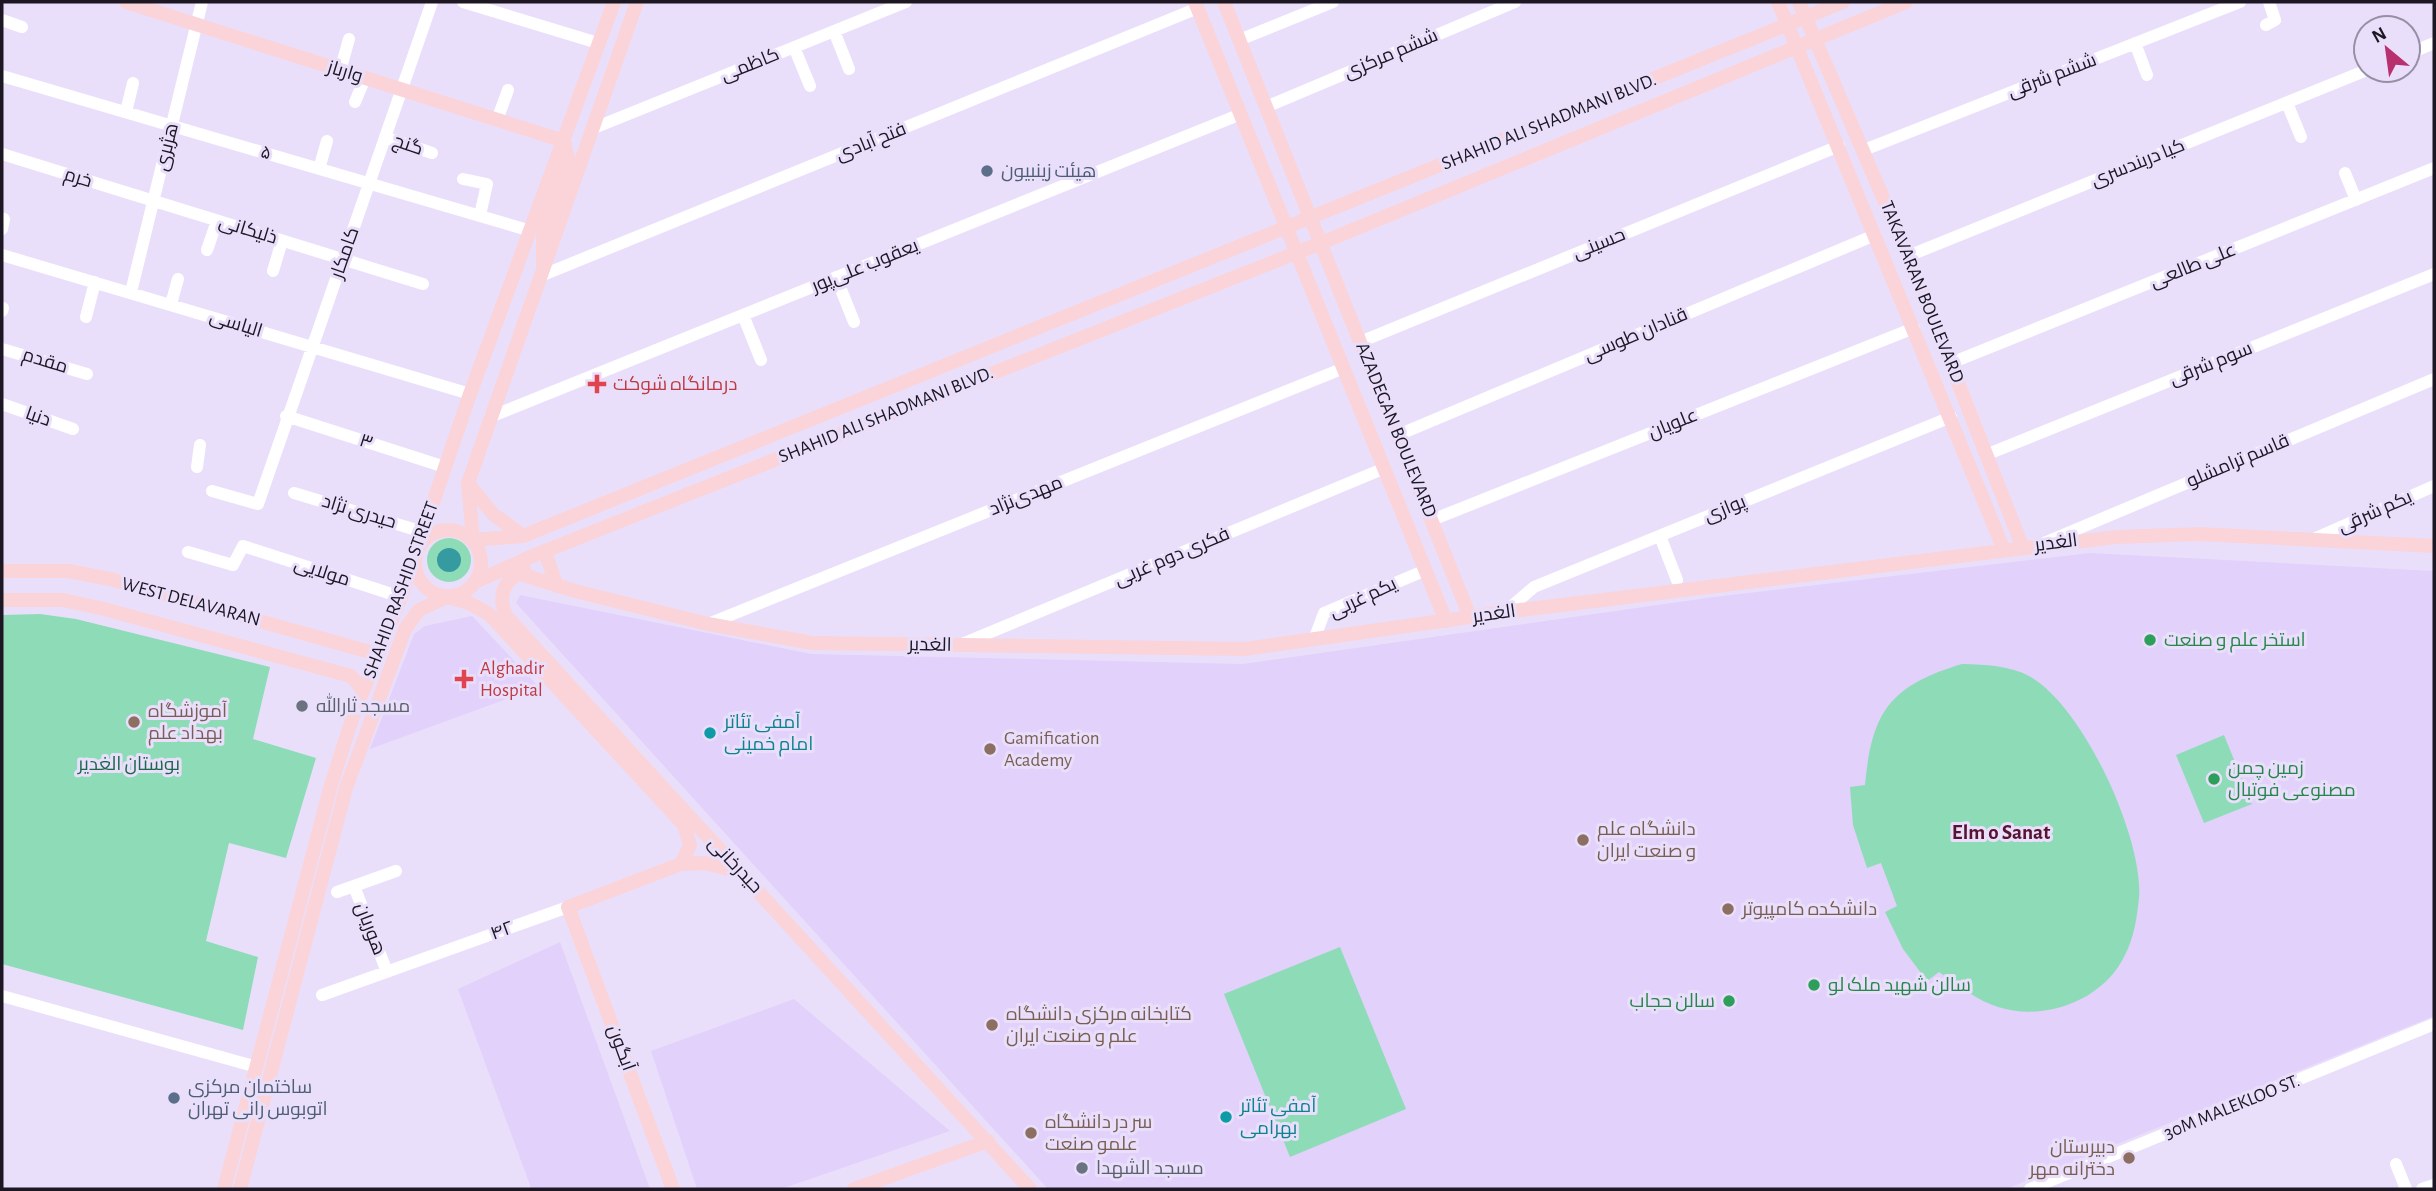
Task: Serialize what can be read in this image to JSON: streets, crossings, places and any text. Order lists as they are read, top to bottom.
{
  "streets": {
    "main road": [
      "وارباز",
      "SHAHID ALI SHADMANI BLVD.",
      "TAKAVARAN BOULEVARD",
      "AZADEGAN BOULEVARD",
      "الغدیر",
      "SHAHID RASHID STREET",
      "WEST DELAVARAN",
      "حیدرخانی",
      "۴۲",
      "آبگون"
    ],
    "street": [
      "ششم مرکزی",
      "کاظمی",
      "ششم شرقی",
      "فتح آبادی",
      "گنج",
      "هژبری",
      "۵",
      "کیا دربندسری",
      "خرم",
      "ذلیکانی",
      "حسینی",
      "کامکار",
      "یعقوب علی‌پور",
      "علی طالعی",
      "الیاسی",
      "قنادان طوسی",
      "مقدم",
      "سوم شرقی",
      "دنیا",
      "علویان",
      "۳",
      "قاسم ترامشلو",
      "مهدی‌نژاد",
      "پوازی",
      "حیدری نژاد",
      "یکم شرقی",
      "فکری دوم غربی",
      "مولایی",
      "یکم غربی",
      "هوریان",
      "30M MALEKLOO ST."
    ]
  },
  "crossings": [
    ["کاظمی", "SHAHID RASHID STREET"],
    ["وارباز", "هژبری"],
    ["وارباز", "کامکار"],
    ["وارباز", "SHAHID RASHID STREET"],
    ["ششم شرقی", "TAKAVARAN BOULEVARD"],
    ["SHAHID ALI SHADMANI BLVD.", "TAKAVARAN BOULEVARD"],
    ["SHAHID ALI SHADMANI BLVD.", "AZADEGAN BOULEVARD"],
    ["SHAHID ALI SHADMANI BLVD.", "الغدیر"],
    ["SHAHID ALI SHADMANI BLVD.", "SHAHID RASHID STREET"],
    ["SHAHID ALI SHADMANI BLVD.", "حیدرخانی"],
    ["فتح آبادی", "SHAHID RASHID STREET"],
    ["گنج", "کامکار"],
    ["هژبری", "۵"],
    ["هژبری", "خرم"],
    ["هژبری", "ذلیکانی"],
    ["هژبری", "الیاسی"],
    ["۵", "کامکار"],
    ["۵", "SHAHID RASHID STREET"],
    ["کیا دربندسری", "TAKAVARAN BOULEVARD"],
    ["خرم", "ذلیکانی"],
    ["ذلیکانی", "کامکار"],
    ["حسینی", "TAKAVARAN BOULEVARD"],
    ["حسینی", "AZADEGAN BOULEVARD"],
    ["کامکار", "الیاسی"],
    ["کامکار", "۳"],
    ["یعقوب علی‌پور", "SHAHID RASHID STREET"],
    ["علی طالعی", "TAKAVARAN BOULEVARD"],
    ["TAKAVARAN BOULEVARD", "قنادان طوسی"],
    ["TAKAVARAN BOULEVARD", "سوم شرقی"],
    ["TAKAVARAN BOULEVARD", "علویان"],
    ["TAKAVARAN BOULEVARD", "پوازی"],
    ["TAKAVARAN BOULEVARD", "الغدیر"],
    ["الیاسی", "SHAHID RASHID STREET"],
    ["قنادان طوسی", "AZADEGAN BOULEVARD"],
    ["علویان", "AZADEGAN BOULEVARD"],
    ["AZADEGAN BOULEVARD", "مهدی‌نژاد"],
    ["AZADEGAN BOULEVARD", "الغدیر"],
    ["AZADEGAN BOULEVARD", "فکری دوم غربی"],
    ["AZADEGAN BOULEVARD", "یکم غربی"],
    ["۳", "SHAHID RASHID STREET"],
    ["قاسم ترامشلو", "الغدیر"],
    ["مهدی‌نژاد", "الغدیر"],
    ["پوازی", "الغدیر"],
    ["حیدری نژاد", "SHAHID RASHID STREET"],
    ["یکم شرقی", "الغدیر"],
    ["الغدیر", "فکری دوم غربی"],
    ["الغدیر", "یکم غربی"],
    ["الغدیر", "حیدرخانی"],
    ["مولایی", "SHAHID RASHID STREET"],
    ["SHAHID RASHID STREET", "WEST DELAVARAN"],
    ["SHAHID RASHID STREET", "حیدرخانی"],
    ["حیدرخانی", "۴۲"],
    ["هوریان", "۴۲"],
    ["۴۲", "آبگون"]
  ],
  "districts": ["Elm o Sanat"],
  "parks": ["بوستان الغدیر"],
  "places": {
    "other": [
      "هیئت زینبیون",
      "استخر علم و صنعت",
      "مسجد ثارالله",
      "آموزشگاه بهداد علم",
      "آمفی تئاتر امام خمینی",
      "Gamification Academy",
      "زمین چمن مصنوعی فوتبال",
      "دانشگاه علم و صنعت ایران",
      "دانشکده کامپیوتر",
      "سالن شهید ملک لو",
      "سالن حجاب",
      "کتابخانه مرکزی دانشگاه علم و صنعت ایران",
      "ساختمان مرکزی اتوبوس رانی تهران",
      "آمفی تئاتر بهرامی",
      "سر در دانشگاه علمو صنعت",
      "دبیرستان دخترانه مهر",
      "مسجد الشهدا"
    ],
    "health": ["درمانگاه شوکت", "Alghadir Hospital"]
  },
  "north": "top left"
}
